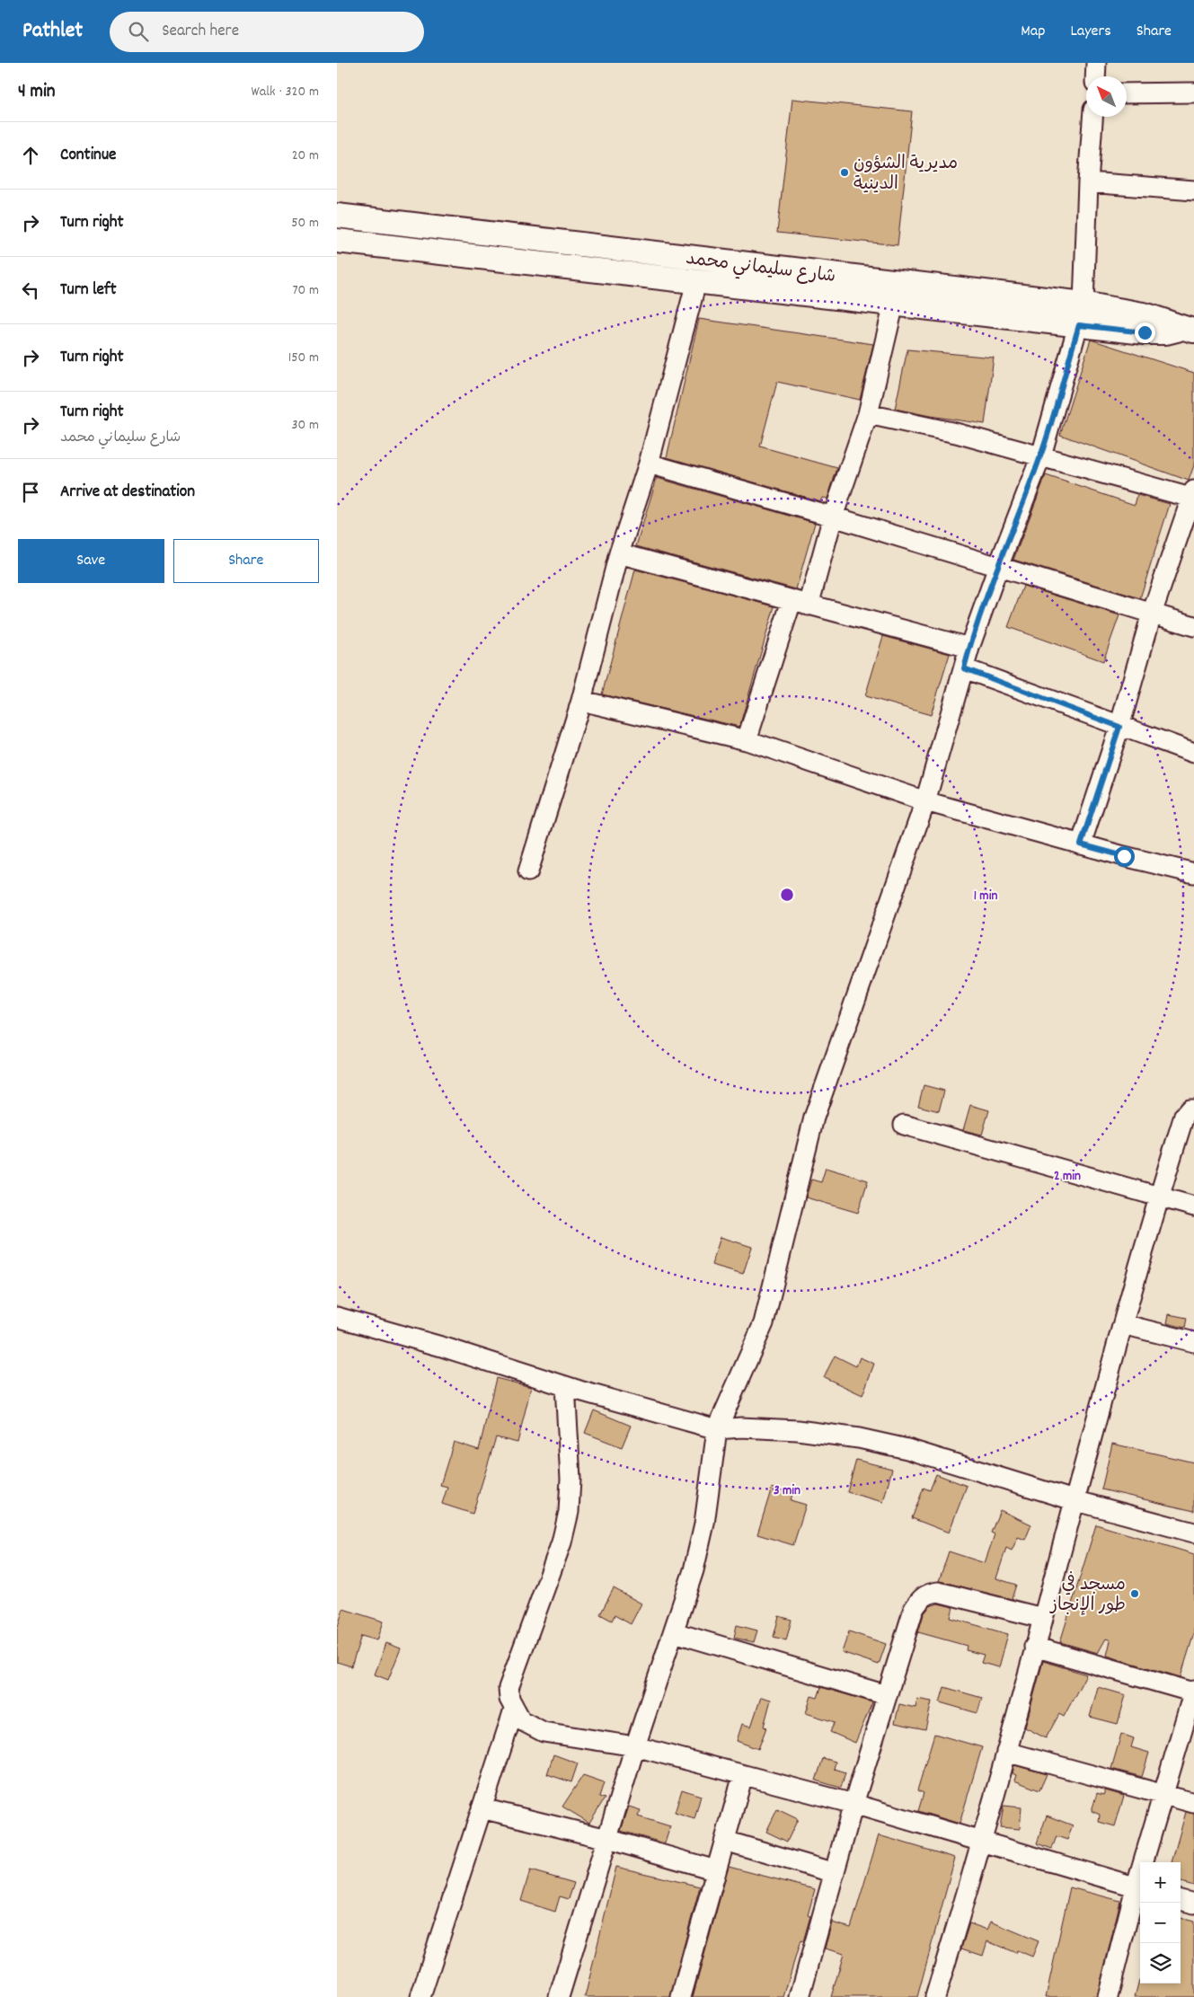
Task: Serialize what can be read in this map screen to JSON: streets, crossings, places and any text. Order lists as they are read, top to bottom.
{
  "streets": {
    "street": ["شارع سليماني محمد"]
  },
  "places": ["مديرية الشؤون الدينية", "مسجد في طور الإنجاز"],
  "north": "top left",
  "page": {
    "header": "Pathlet",
    "search": "Search here",
    "nav": ["Map", "Layers", "Share"],
    "heading": ["4 min", "Walk · 320 m"],
    "list": [
      ["Continue", "20 m"],
      ["Turn right", "50 m"],
      ["Turn left", "70 m"],
      ["Turn right", "150 m"],
      ["Turn right", "شارع سليماني محمد", "30 m"],
      "Arrive at destination"
    ],
    "buttons": ["Save", "Share"],
    "map_buttons": ["+", "−"]
  },
  "rings": ["1 min", "2 min", "3 min"]
}
